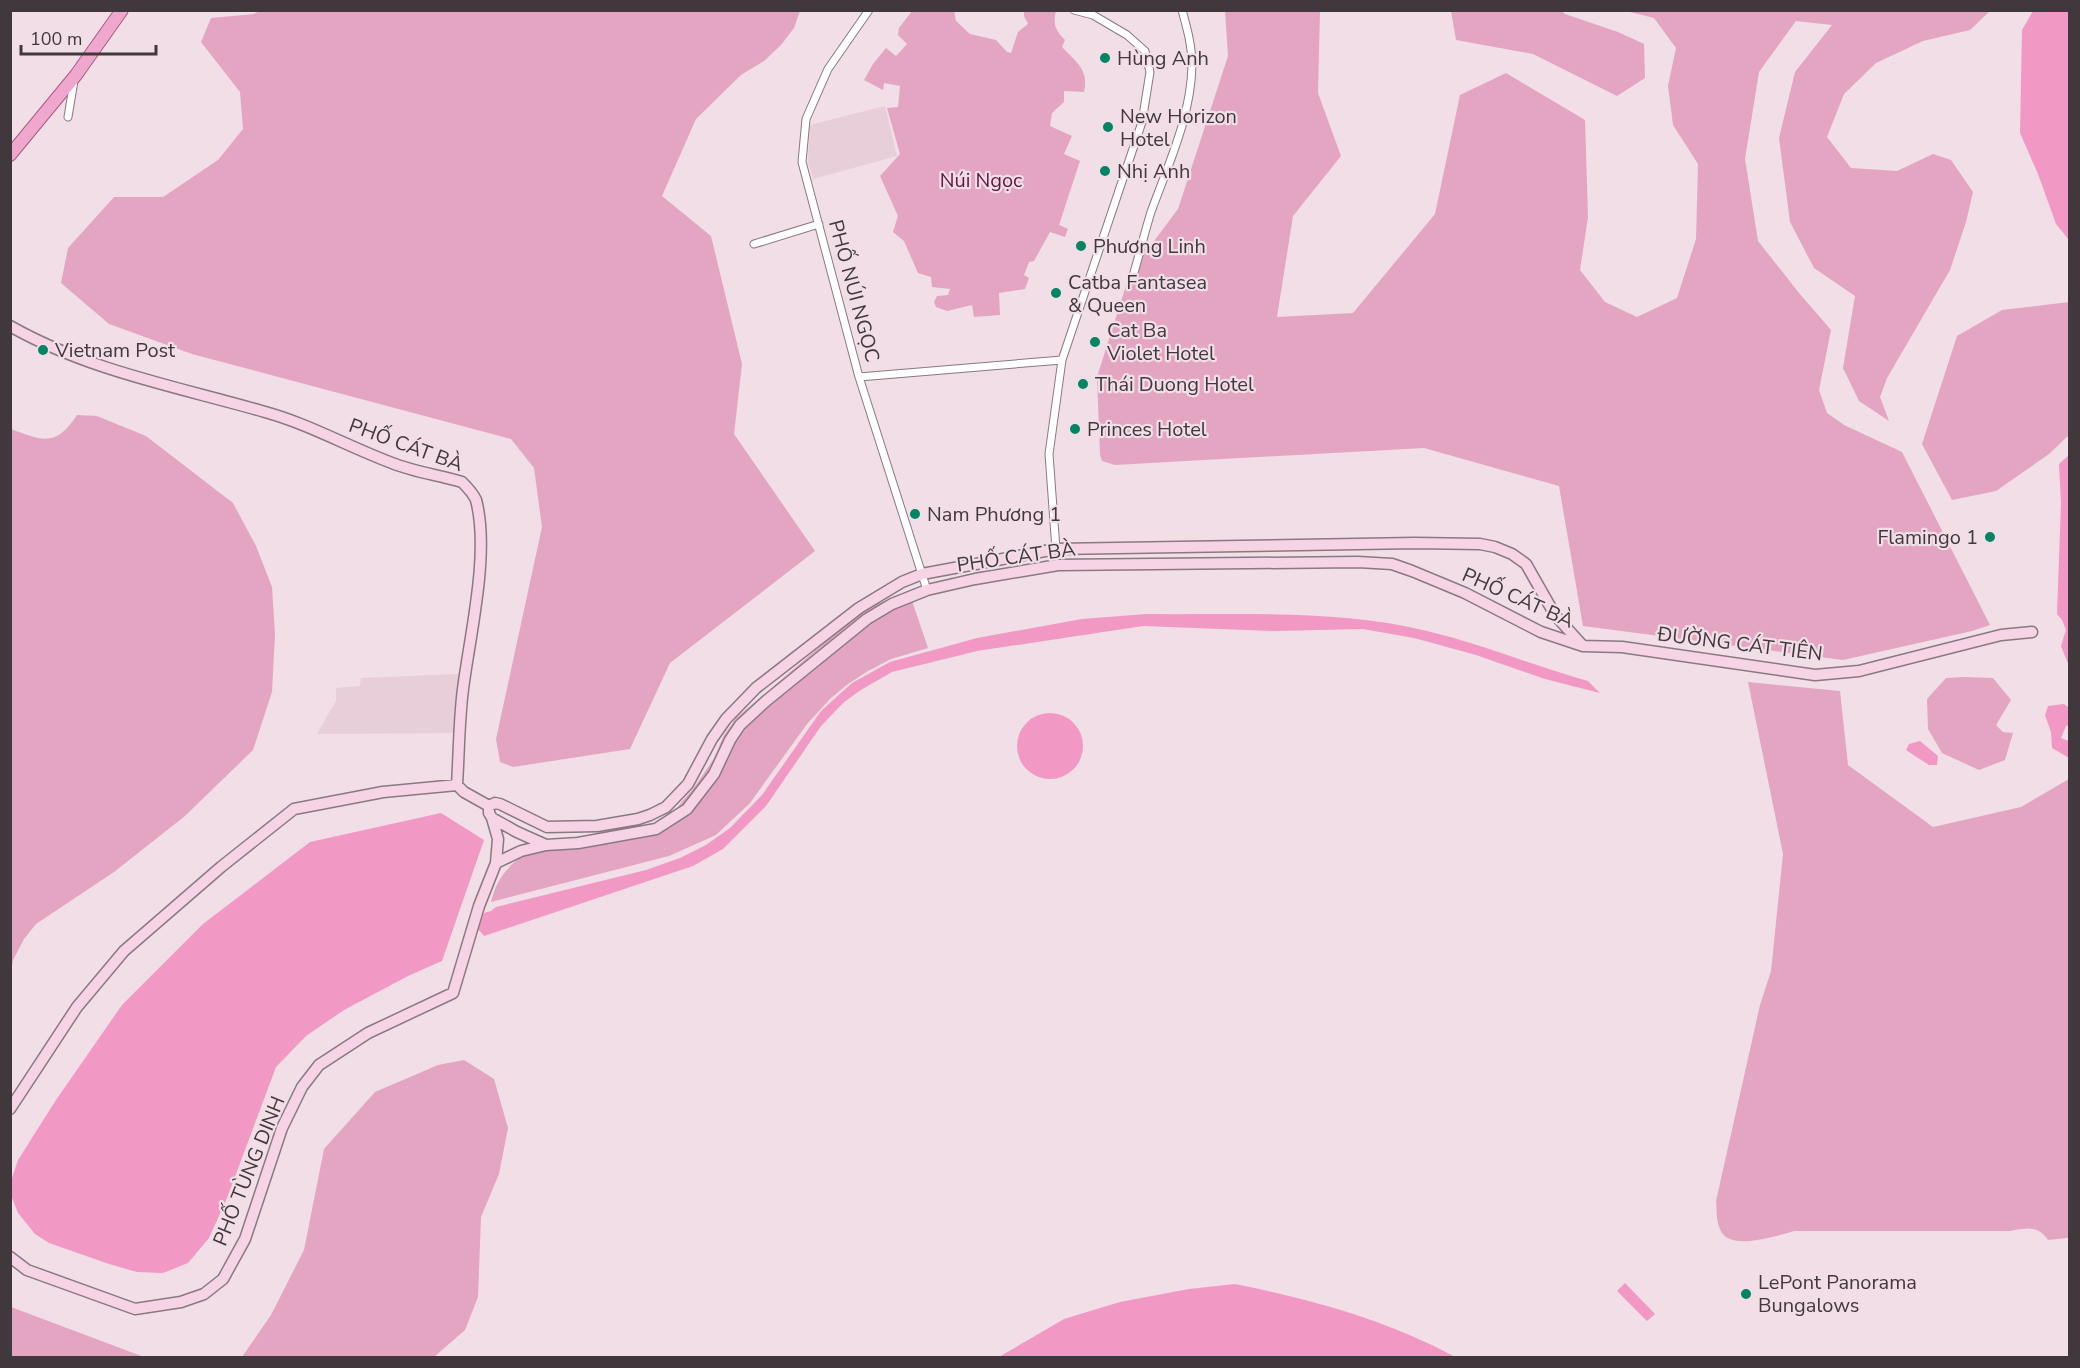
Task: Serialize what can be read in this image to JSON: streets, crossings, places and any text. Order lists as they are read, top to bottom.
{
  "streets": {
    "main road": ["PHỐ CÁT BÀ", "ĐƯỜNG CÁT TIÊN", "PHỐ TÙNG DINH"],
    "street": ["PHỐ NÚI NGỌC"]
  },
  "crossings": [
    ["PHỐ NÚI NGỌC", "PHỐ CÁT BÀ"],
    ["PHỐ CÁT BÀ", "ĐƯỜNG CÁT TIÊN"]
  ],
  "parks": ["Núi Ngọc"],
  "places": [
    "Hùng Anh",
    "New Horizon Hotel",
    "Nhị Anh",
    "Phương Linh",
    "Catba Fantasea & Queen",
    "Cat Ba Violet Hotel",
    "Vietnam Post",
    "Thái Duong Hotel",
    "Princes Hotel",
    "Nam Phương 1",
    "Flamingo 1",
    "LePont Panorama Bungalows"
  ],
  "scale_bar": "100 m"
}
